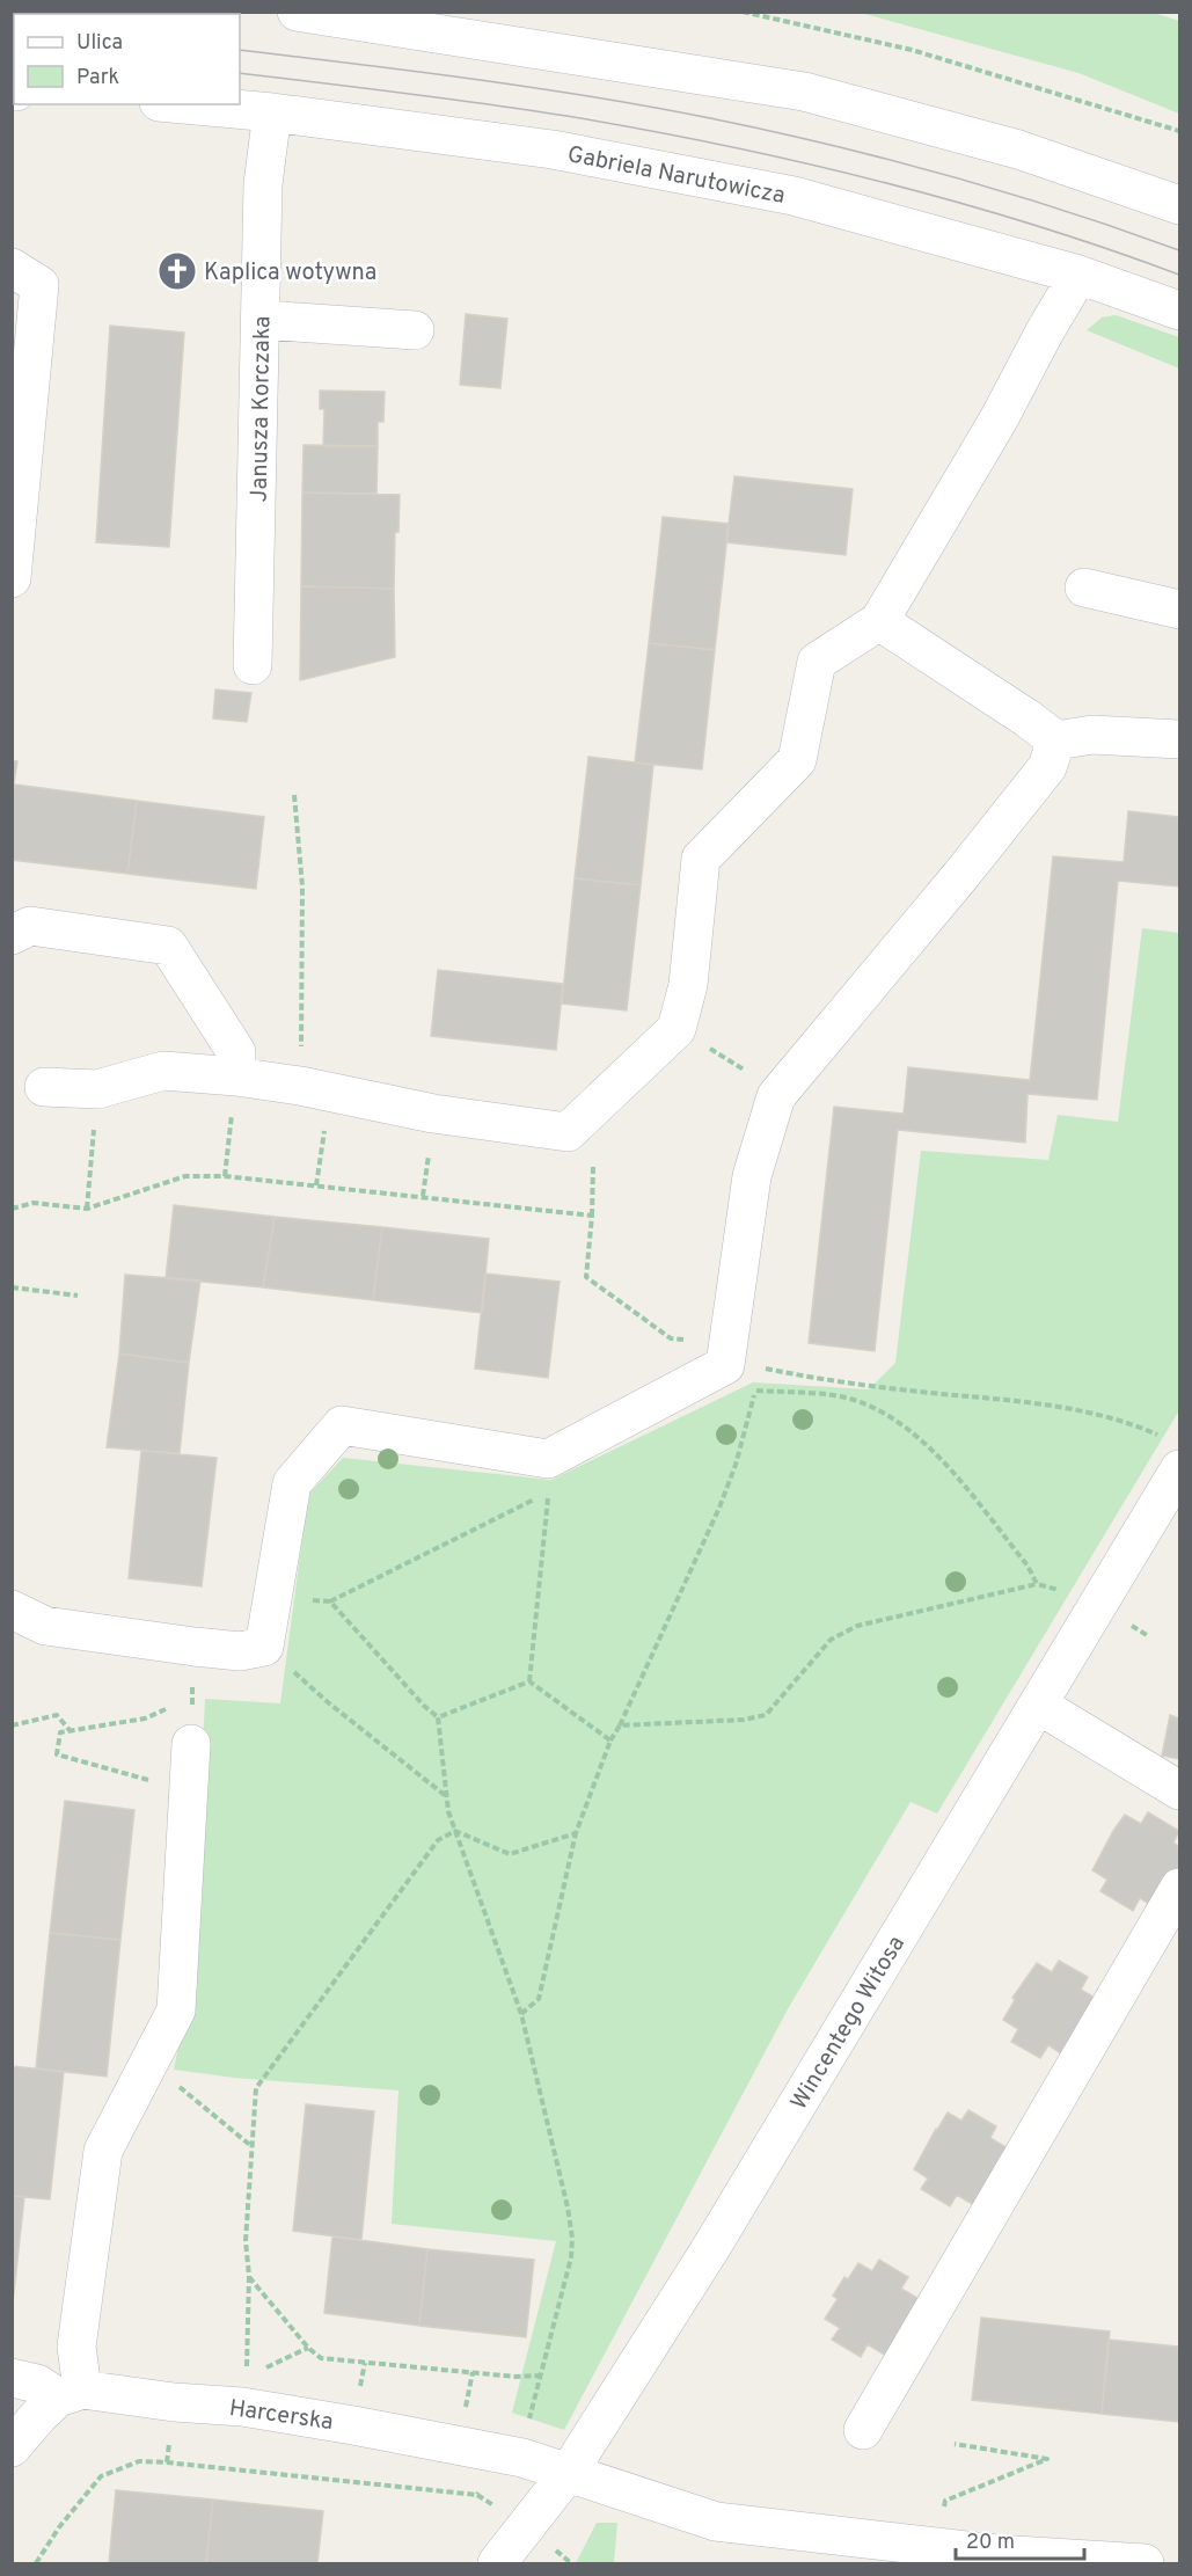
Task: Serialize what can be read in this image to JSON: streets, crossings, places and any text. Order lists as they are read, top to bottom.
{
  "streets": {
    "street": [
      "Gabriela Narutowicza",
      "Janusza Korczaka",
      "Wincentego Witosa",
      "Harcerska"
    ]
  },
  "crossings": [
    ["Gabriela Narutowicza", "Janusza Korczaka"],
    ["Wincentego Witosa", "Harcerska"]
  ],
  "places": {
    "church": ["Kaplica wotywna"]
  },
  "legend": ["Ulica", "Park"],
  "scale_bar": "20 m"
}
